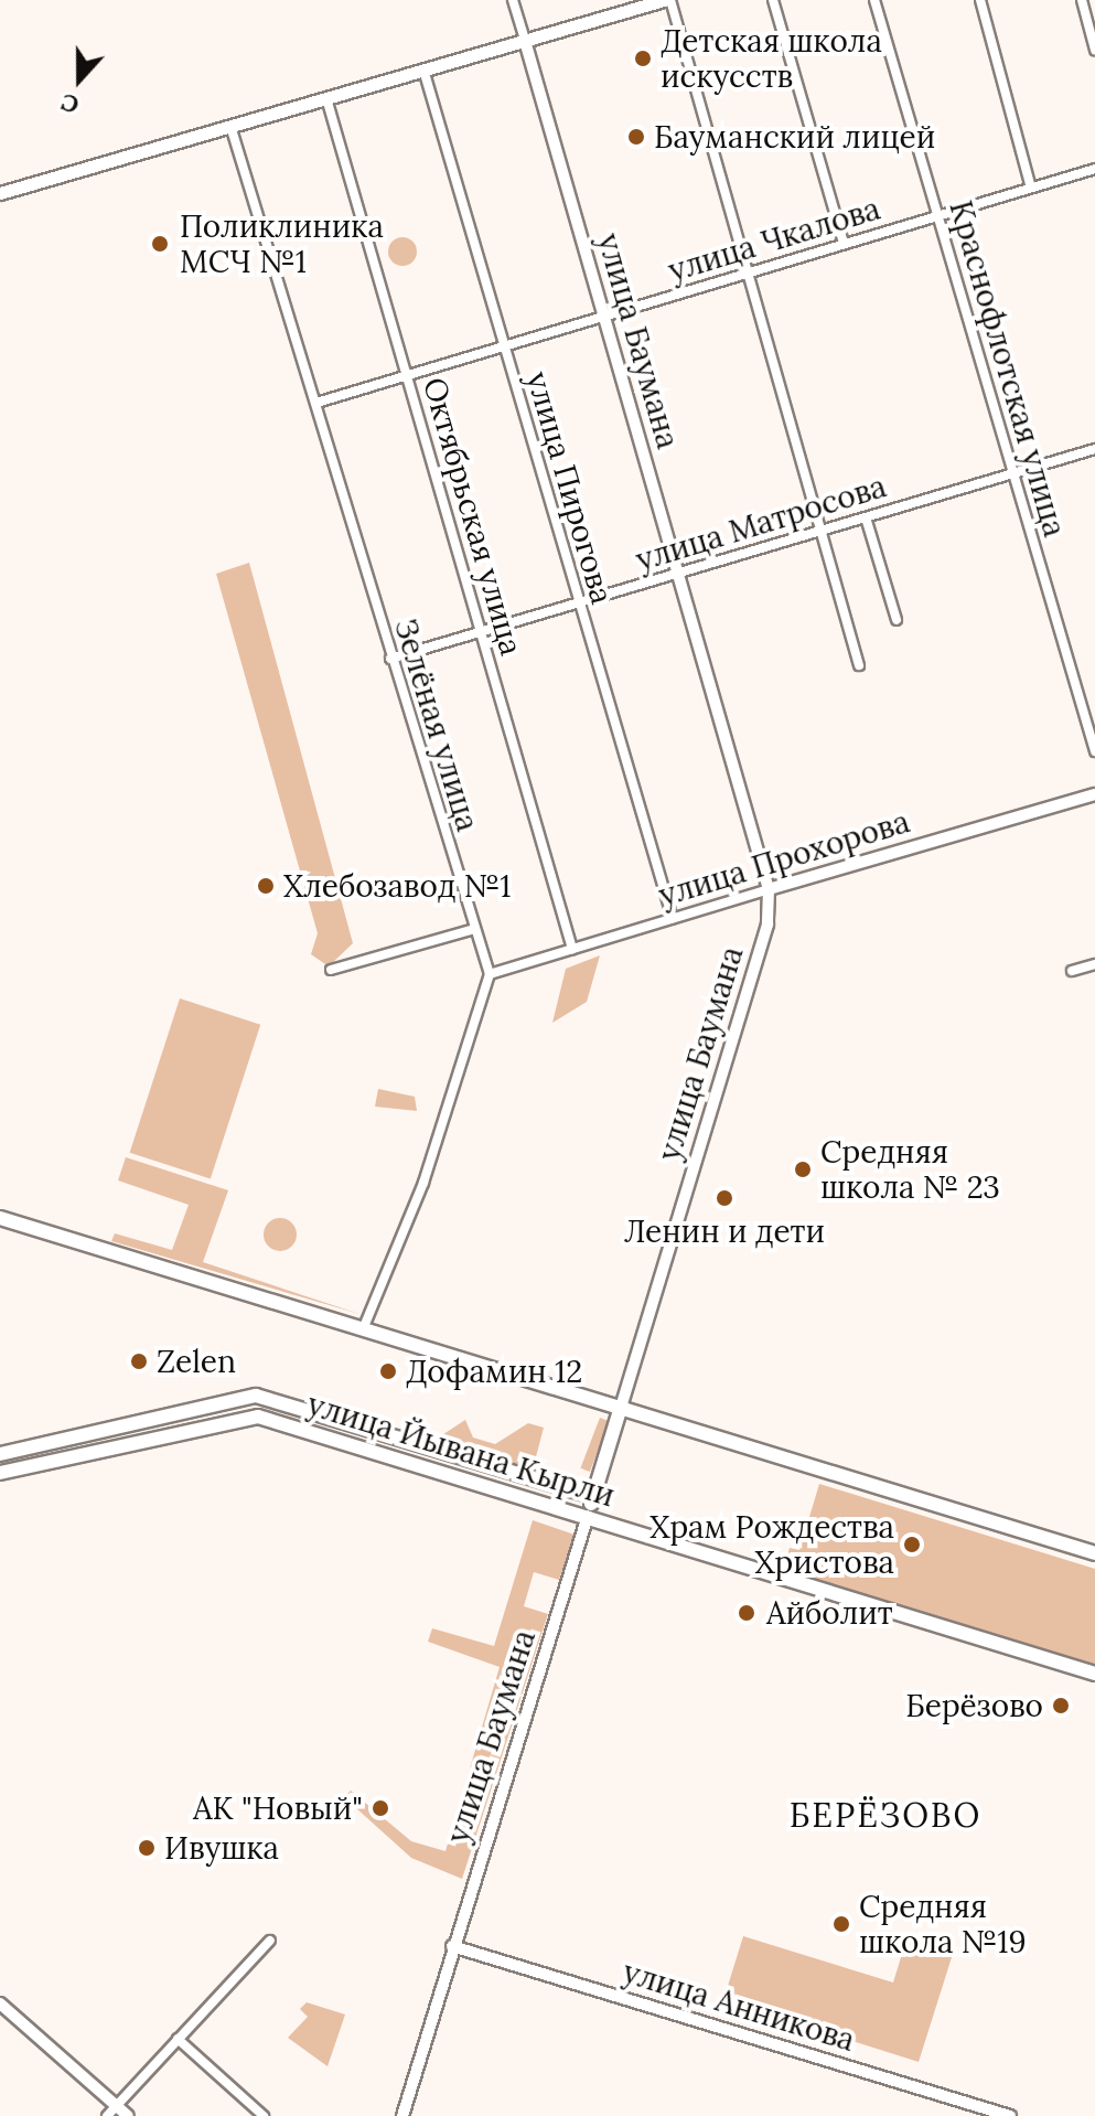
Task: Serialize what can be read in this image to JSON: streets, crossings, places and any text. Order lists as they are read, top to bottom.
{
  "streets": {
    "main road": ["улица Баумана", "улица Йывана Кырли"],
    "street": [
      "улица Чкалова",
      "Краснофлотская улица",
      "улица Пирогова",
      "Октябрьская улица",
      "улица Матросова",
      "Зелёная улица",
      "улица Прохорова",
      "улица Анникова"
    ]
  },
  "crossings": [
    ["улица Чкалова", "улица Баумана"],
    ["улица Чкалова", "Краснофлотская улица"],
    ["улица Чкалова", "улица Пирогова"],
    ["улица Чкалова", "Октябрьская улица"],
    ["улица Чкалова", "Зелёная улица"],
    ["улица Баумана", "улица Матросова"],
    ["улица Баумана", "улица Прохорова"],
    ["улица Баумана", "улица Йывана Кырли"],
    ["улица Баумана", "улица Анникова"],
    ["Краснофлотская улица", "улица Матросова"],
    ["улица Пирогова", "улица Матросова"],
    ["улица Пирогова", "улица Прохорова"],
    ["Октябрьская улица", "улица Матросова"],
    ["Октябрьская улица", "улица Прохорова"],
    ["улица Матросова", "Зелёная улица"],
    ["Зелёная улица", "улица Прохорова"]
  ],
  "districts": ["БЕРЁЗОВО"],
  "places": [
    "Детская школа искусств",
    "Бауманский лицей",
    "Поликлиника МСЧ №1",
    "Хлебозавод №1",
    "Средняя школа № 23",
    "Ленин и дети",
    "Zelen",
    "Дофамин 12",
    "Храм Рождества Христова",
    "Айболит",
    "Берёзово",
    "АК \"Новый\"",
    "Ивушка",
    "Средняя школа №19"
  ],
  "north": "bottom"
}
